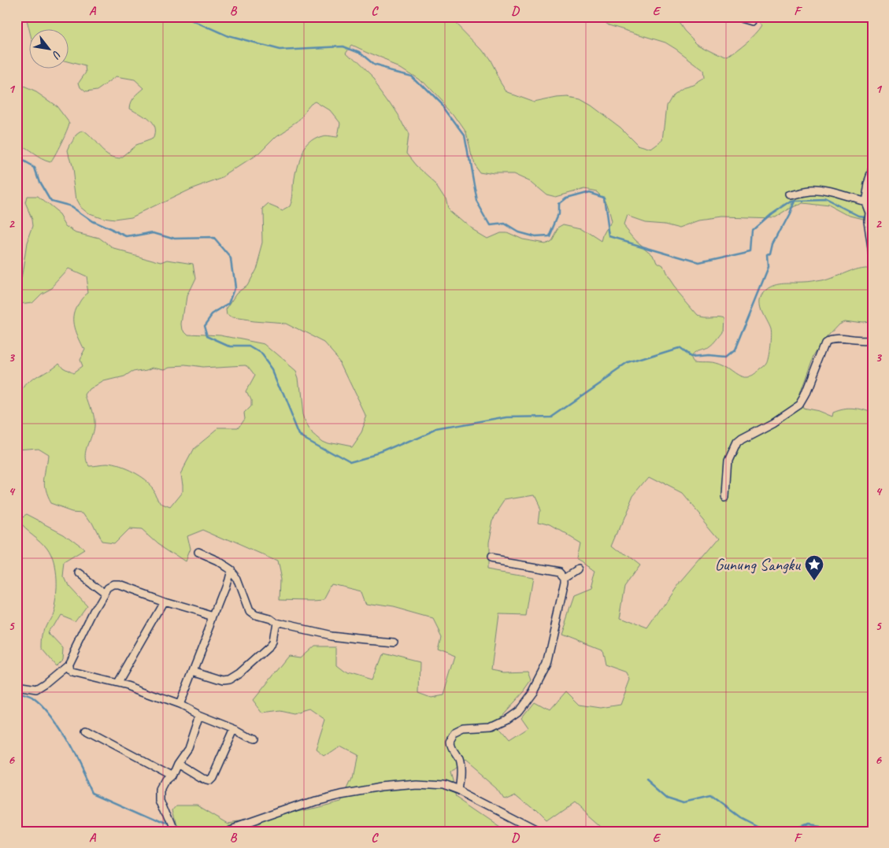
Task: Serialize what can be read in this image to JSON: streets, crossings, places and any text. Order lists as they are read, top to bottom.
{
  "places": {
    "place": ["Gunung Sangku"]
  },
  "north": "bottom right",
  "grid": {
    "columns": [
      "A",
      "B",
      "C",
      "D",
      "E",
      "F"
    ],
    "rows": [
      "1",
      "2",
      "3",
      "4",
      "5",
      "6"
    ]
  }
}
